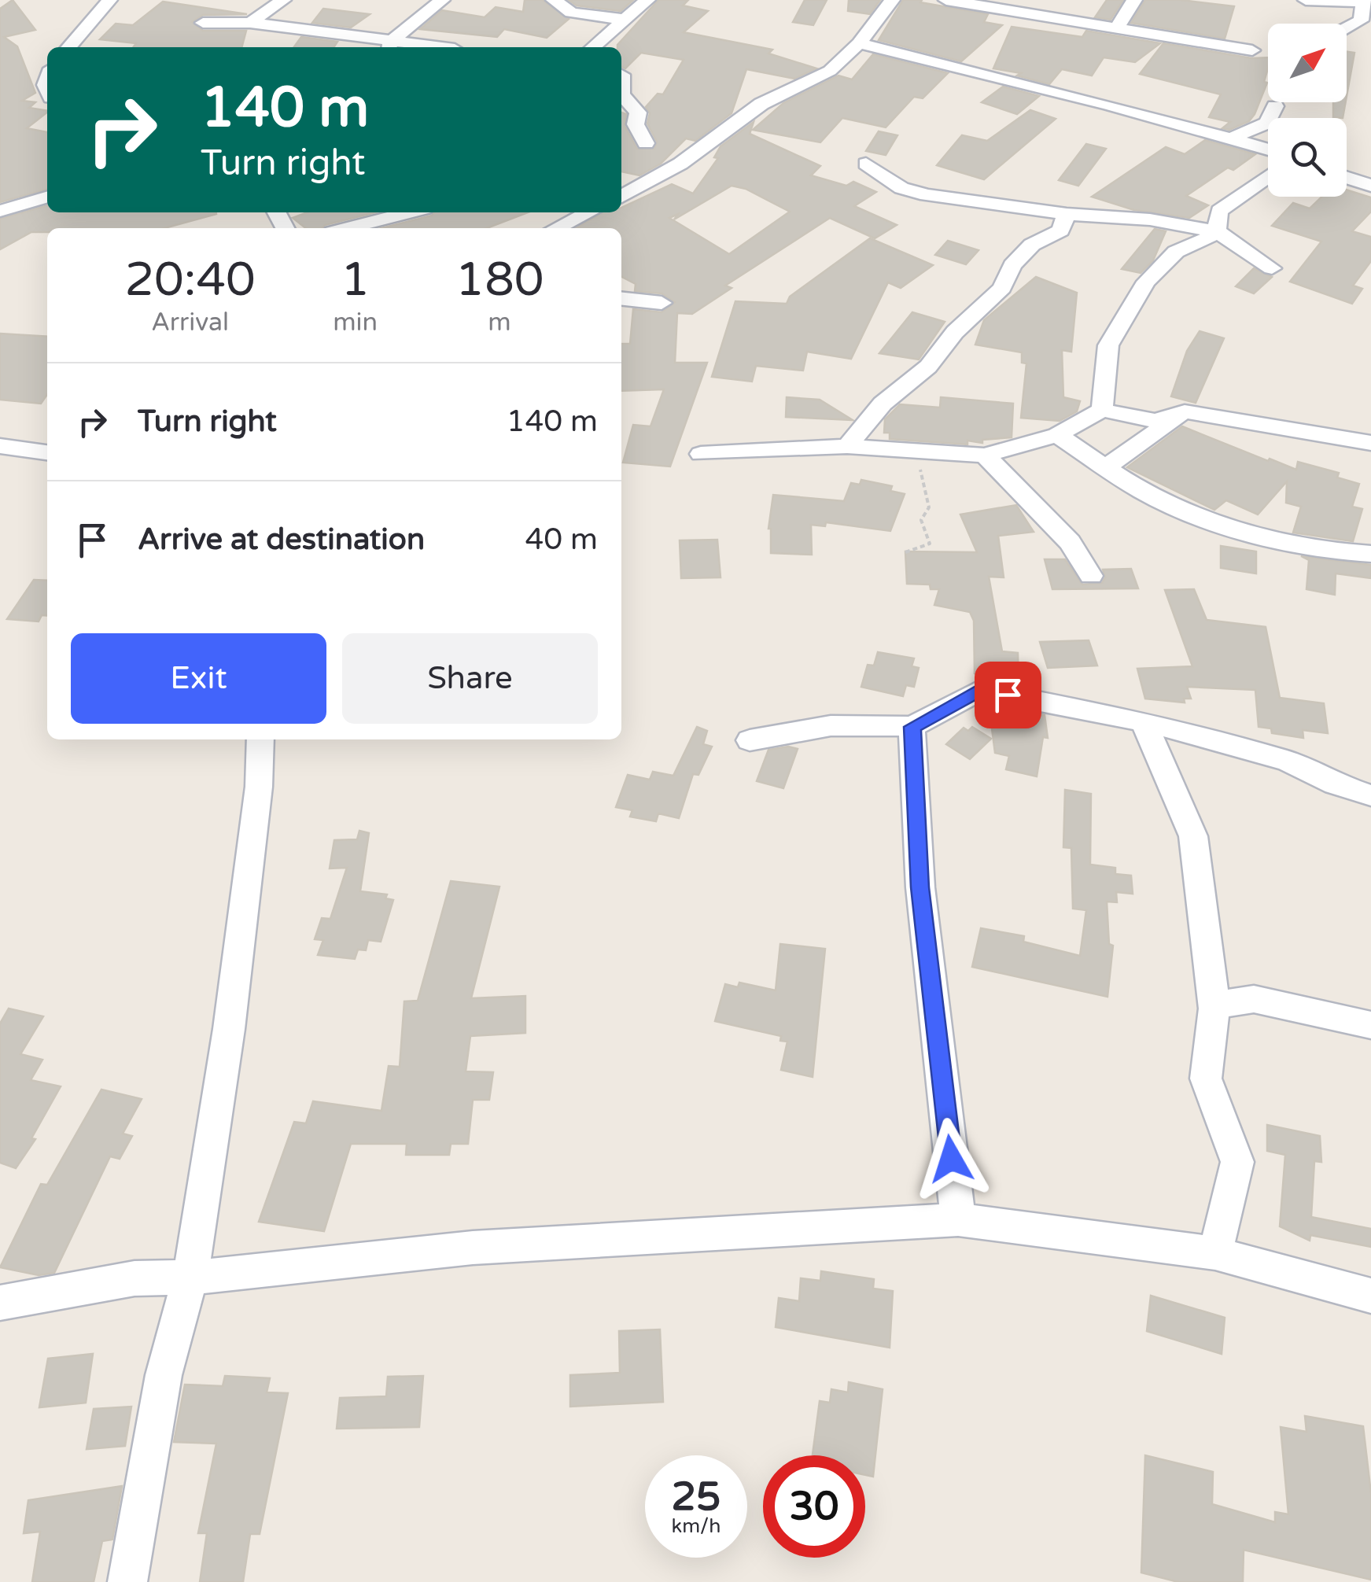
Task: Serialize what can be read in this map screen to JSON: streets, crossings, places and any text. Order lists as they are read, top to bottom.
{
  "north": "top right",
  "page": {
    "turn": ["140 m", "Turn right"],
    "eta": [
      "20:40",
      "Arrival",
      "1",
      "min",
      "180",
      "m"
    ],
    "list": [
      {
        "name": "Turn right",
        "value": "140 m"
      },
      {
        "name": "Arrive at destination",
        "value": "40 m"
      }
    ],
    "buttons": ["Exit", "Share"],
    "speed": "25 km/h",
    "limit": "30"
  }
}
